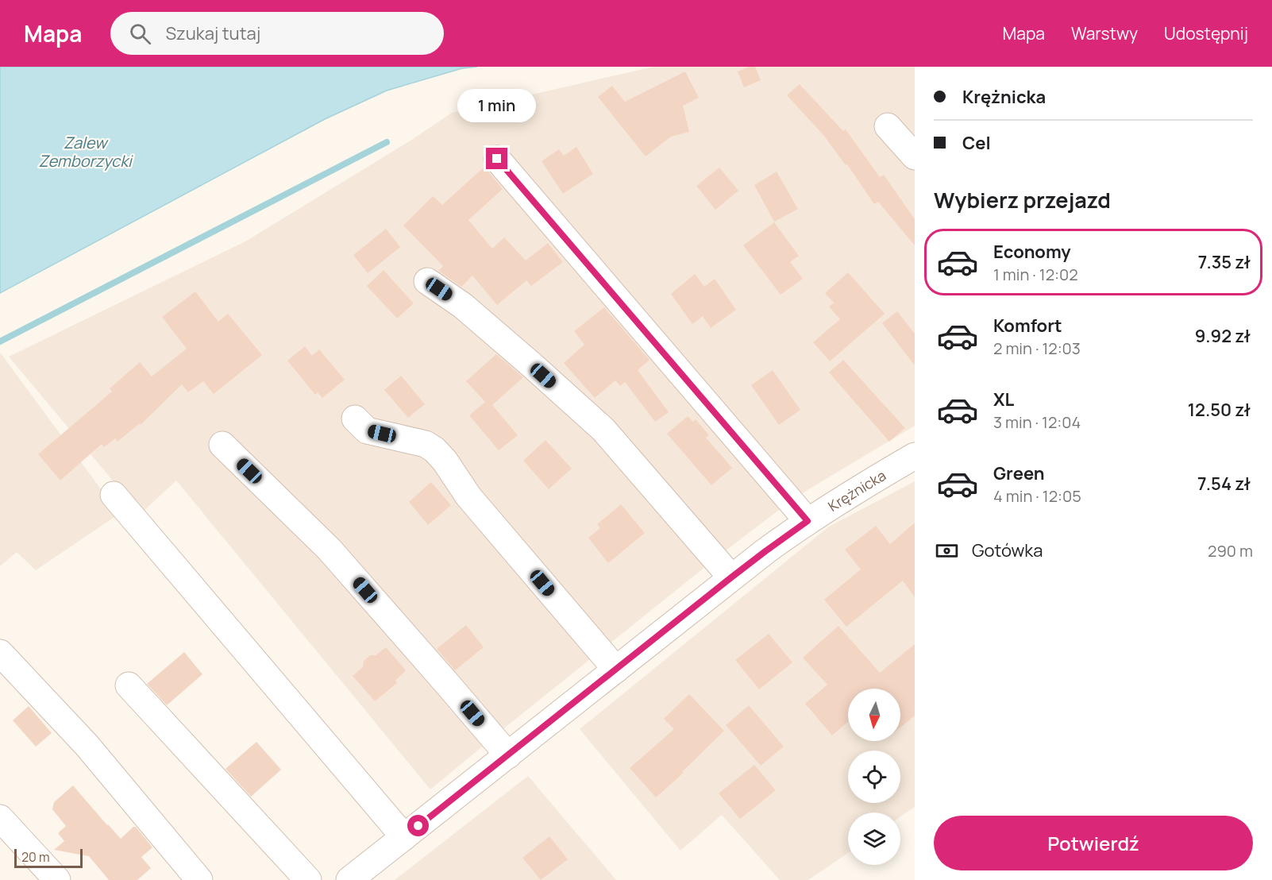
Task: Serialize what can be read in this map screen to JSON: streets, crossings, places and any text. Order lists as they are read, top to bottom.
{
  "streets": {
    "street": ["Krężnicka"]
  },
  "water": ["Zalew Zemborzycki"],
  "scale_bar": "20 m",
  "north": "bottom",
  "page": {
    "header": "Mapa",
    "search": "Szukaj tutaj",
    "nav": ["Mapa", "Warstwy", "Udostępnij"],
    "banner": ["Krężnicka", "Cel"],
    "bubble": "1 min",
    "heading": "Wybierz przejazd",
    "list": [
      {
        "name": "Economy",
        "note": "1 min · 12:02",
        "value": "7.35 zł"
      },
      {
        "name": "Komfort",
        "note": "2 min · 12:03",
        "value": "9.92 zł"
      },
      {
        "name": "XL",
        "note": "3 min · 12:04",
        "value": "12.50 zł"
      },
      {
        "name": "Green",
        "note": "4 min · 12:05",
        "value": "7.54 zł"
      }
    ],
    "pay": ["Gotówka", "290 m"],
    "buttons": "Potwierdź",
    "scale": "20 m"
  }
}
